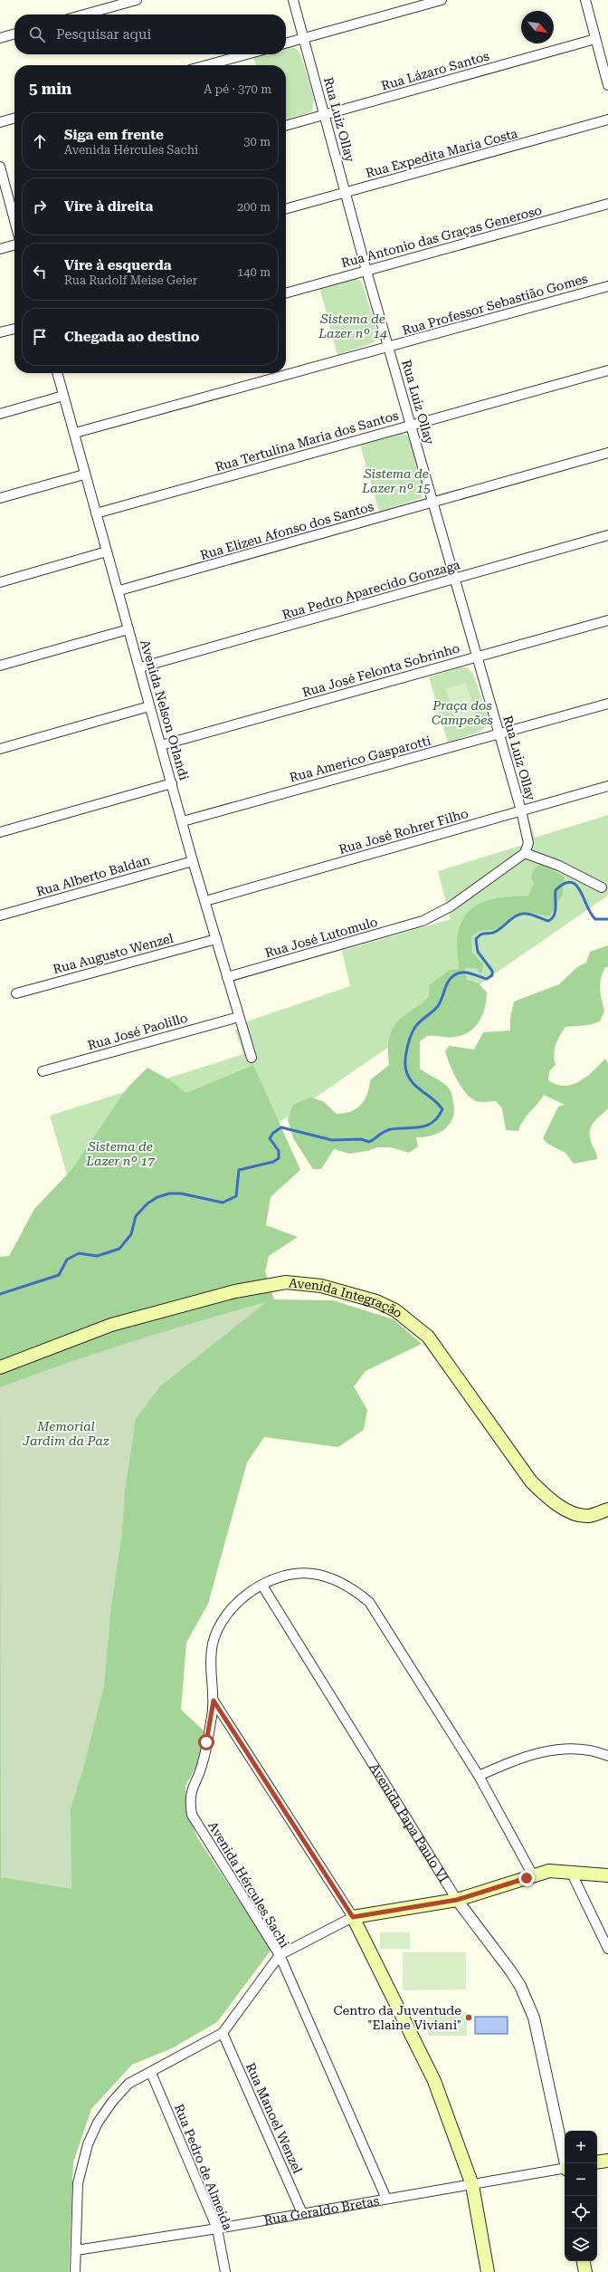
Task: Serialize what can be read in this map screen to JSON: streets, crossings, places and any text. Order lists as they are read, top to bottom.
{
  "streets": {
    "main road": ["Avenida Integração"],
    "street": [
      "Rua Lázaro Santos",
      "Rua Luiz Ollay",
      "Rua Expedita Maria Costa",
      "Rua Antonio das Graças Generoso",
      "Rua Professor Sebastião Gomes",
      "Rua Tertulina Maria dos Santos",
      "Rua Elizeu Afonso dos Santos",
      "Rua Pedro Aparecido Gonzaga",
      "Rua José Felonta Sobrinho",
      "Avenida Nelson Orlandi",
      "Rua Americo Gasparotti",
      "Rua José Rohrer Filho",
      "Rua Alberto Baldan",
      "Rua José Lutomulo",
      "Rua Augusto Wenzel",
      "Rua José Paolillo",
      "Avenida Papa Paulo VI",
      "Avenida Hércules Sachi",
      "Rua Manoel Wenzel",
      "Rua Pedro de Almeida",
      "Rua Geraldo Bretas"
    ]
  },
  "crossings": [
    ["Rua Lázaro Santos", "Rua Luiz Ollay"],
    ["Rua Luiz Ollay", "Rua Expedita Maria Costa"],
    ["Rua Luiz Ollay", "Rua Antonio das Graças Generoso"],
    ["Rua Luiz Ollay", "Rua Professor Sebastião Gomes"],
    ["Rua Luiz Ollay", "Rua Tertulina Maria dos Santos"],
    ["Rua Luiz Ollay", "Rua Elizeu Afonso dos Santos"],
    ["Rua Luiz Ollay", "Rua Pedro Aparecido Gonzaga"],
    ["Rua Luiz Ollay", "Rua José Felonta Sobrinho"],
    ["Rua Luiz Ollay", "Rua Americo Gasparotti"],
    ["Rua Luiz Ollay", "Rua José Rohrer Filho"],
    ["Rua Luiz Ollay", "Rua José Lutomulo"],
    ["Rua Professor Sebastião Gomes", "Avenida Nelson Orlandi"],
    ["Rua Tertulina Maria dos Santos", "Avenida Nelson Orlandi"],
    ["Rua Elizeu Afonso dos Santos", "Avenida Nelson Orlandi"],
    ["Rua Pedro Aparecido Gonzaga", "Avenida Nelson Orlandi"],
    ["Rua José Felonta Sobrinho", "Avenida Nelson Orlandi"],
    ["Avenida Nelson Orlandi", "Rua Americo Gasparotti"],
    ["Avenida Nelson Orlandi", "Rua José Rohrer Filho"],
    ["Avenida Nelson Orlandi", "Rua Alberto Baldan"],
    ["Avenida Nelson Orlandi", "Rua José Lutomulo"],
    ["Avenida Nelson Orlandi", "Rua Augusto Wenzel"],
    ["Avenida Nelson Orlandi", "Rua José Paolillo"],
    ["Avenida Papa Paulo VI", "Avenida Hércules Sachi"],
    ["Avenida Hércules Sachi", "Rua Manoel Wenzel"],
    ["Avenida Hércules Sachi", "Rua Pedro de Almeida"],
    ["Avenida Hércules Sachi", "Rua Geraldo Bretas"],
    ["Rua Manoel Wenzel", "Rua Geraldo Bretas"],
    ["Rua Pedro de Almeida", "Rua Geraldo Bretas"]
  ],
  "parks": [
    "Sistema de Lazer nº 14",
    "Sistema de Lazer nº 15",
    "Praça dos Campeões",
    "Sistema de Lazer nº 17",
    "Memorial Jardim da Paz"
  ],
  "places": ["Centro da Juventude \"Elaine Viviani\""],
  "north": "bottom right",
  "page": {
    "search": "Pesquisar aqui",
    "heading": ["5 min", "A pé · 370 m"],
    "list": [
      ["Siga em frente", "Avenida Hércules Sachi", "30 m"],
      ["Vire à direita", "200 m"],
      ["Vire à esquerda", "Rua Rudolf Meise Geier", "140 m"],
      "Chegada ao destino"
    ],
    "map_buttons": ["+", "−"]
  }
}
